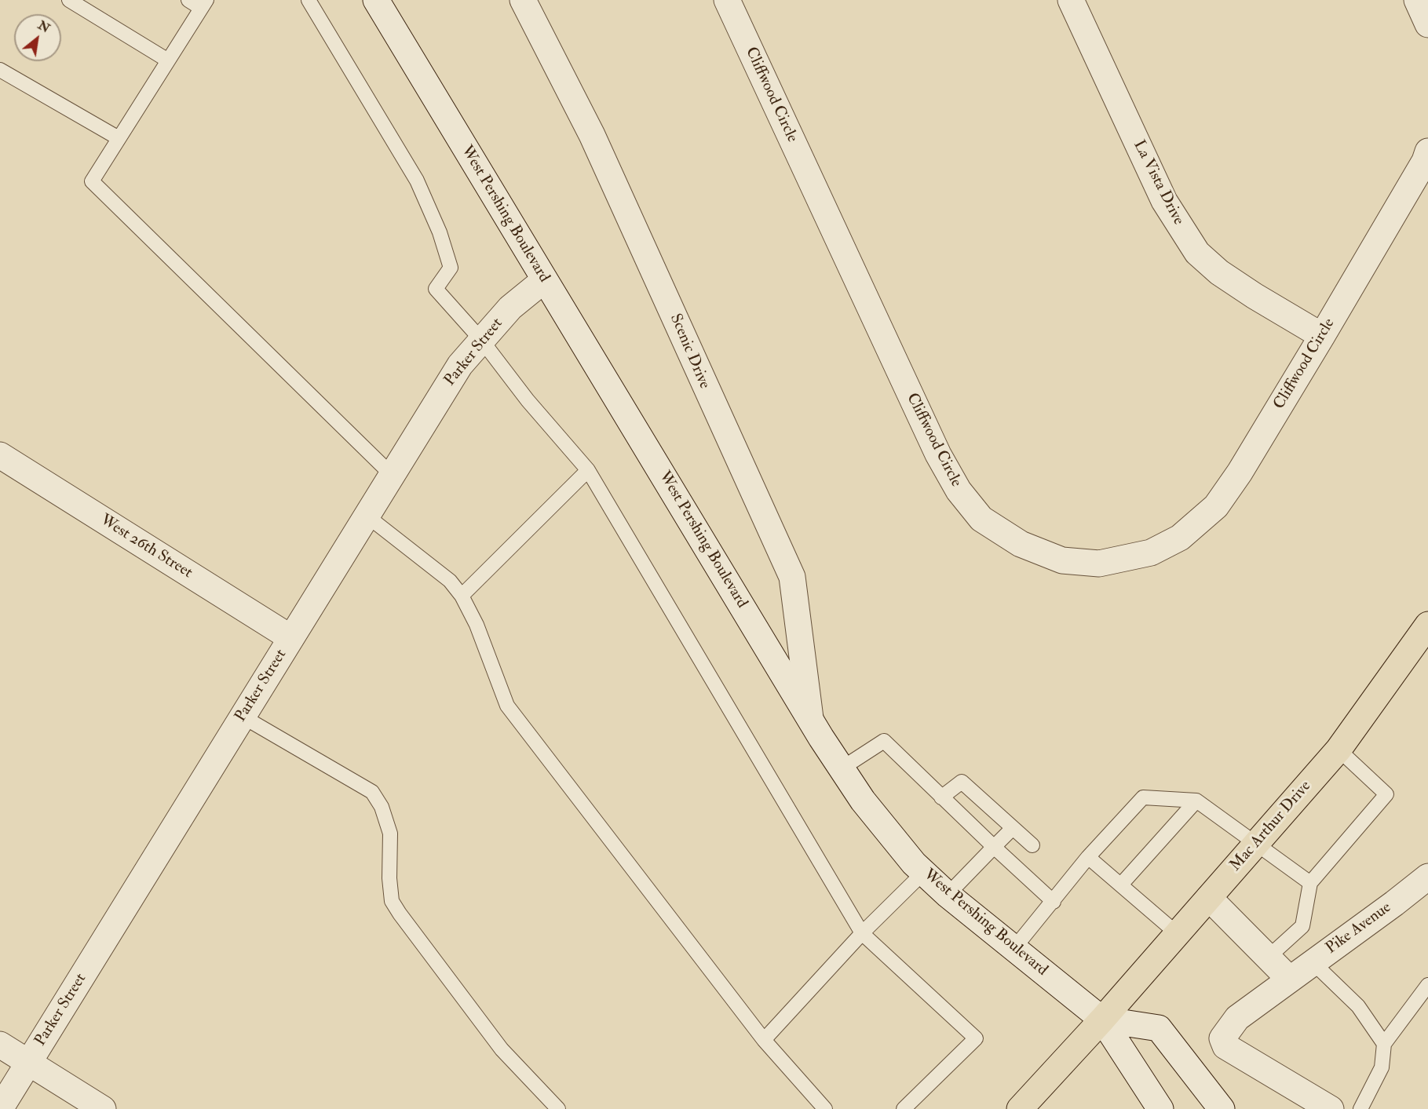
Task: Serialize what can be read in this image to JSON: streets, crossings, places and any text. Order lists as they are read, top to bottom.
{
  "streets": {
    "main road": ["Mac Arthur Drive"],
    "street": [
      "Cliffwood Circle",
      "La Vista Drive",
      "West Pershing Boulevard",
      "Scenic Drive",
      "Parker Street",
      "West 26th Street",
      "Pike Avenue"
    ]
  },
  "crossings": [
    ["Cliffwood Circle", "La Vista Drive"],
    ["West Pershing Boulevard", "Scenic Drive"],
    ["West Pershing Boulevard", "Parker Street"],
    ["West Pershing Boulevard", "Mac Arthur Drive"],
    ["Parker Street", "West 26th Street"]
  ],
  "north": "top right"
}
